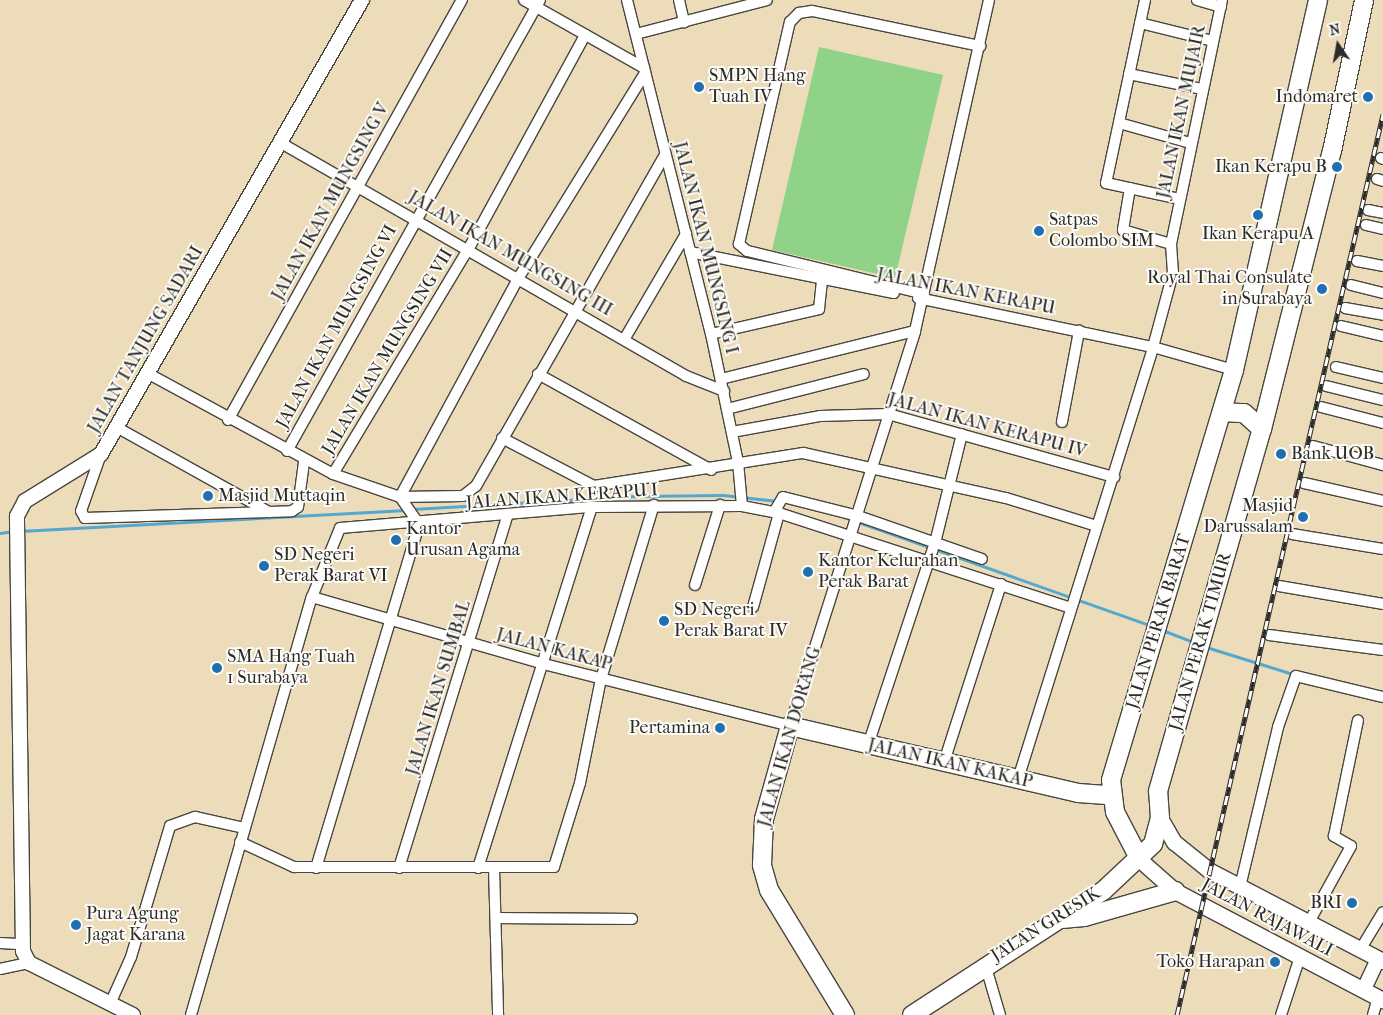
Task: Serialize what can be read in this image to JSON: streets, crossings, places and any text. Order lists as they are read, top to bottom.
{
  "streets": {
    "highway": [
      "JALAN PERAK BARAT",
      "JALAN PERAK TIMUR",
      "JALAN IKAN DORANG",
      "JALAN IKAN KAKAP",
      "JALAN GRESIK"
    ],
    "main road": ["JALAN RAJAWALI"],
    "street": [
      "JALAN IKAN MUJAIR",
      "JALAN IKAN MUNGSING V",
      "JALAN IKAN MUNGSING I",
      "JALAN IKAN MUNGSING III",
      "JALAN IKAN KERAPU",
      "JALAN IKAN MUNGSING VI",
      "JALAN TANJUNG SADARI",
      "JALAN IKAN MUNGSING VII",
      "JALAN IKAN KERAPU IV",
      "JALAN IKAN KERAPU I",
      "JALAN KAKAP",
      "JALAN IKAN SUMBAL"
    ]
  },
  "crossings": [
    ["JALAN IKAN MUJAIR", "JALAN IKAN KERAPU"],
    ["JALAN IKAN MUNGSING V", "JALAN IKAN MUNGSING III"],
    ["JALAN IKAN MUNGSING I", "JALAN IKAN MUNGSING III"],
    ["JALAN IKAN MUNGSING I", "JALAN IKAN KERAPU"],
    ["JALAN IKAN MUNGSING I", "JALAN IKAN KERAPU IV"],
    ["JALAN IKAN MUNGSING I", "JALAN IKAN KERAPU I"],
    ["JALAN IKAN MUNGSING III", "JALAN IKAN MUNGSING VI"],
    ["JALAN IKAN MUNGSING III", "JALAN TANJUNG SADARI"],
    ["JALAN IKAN MUNGSING III", "JALAN IKAN MUNGSING VII"],
    ["JALAN IKAN KERAPU", "JALAN PERAK BARAT"],
    ["JALAN IKAN KERAPU I", "JALAN KAKAP"],
    ["JALAN IKAN KERAPU I", "JALAN IKAN SUMBAL"],
    ["JALAN IKAN KERAPU I", "JALAN IKAN DORANG"],
    ["JALAN PERAK BARAT", "JALAN IKAN KAKAP"],
    ["JALAN PERAK TIMUR", "JALAN RAJAWALI"],
    ["JALAN PERAK TIMUR", "JALAN GRESIK"],
    ["JALAN KAKAP", "JALAN IKAN SUMBAL"],
    ["JALAN KAKAP", "JALAN IKAN DORANG"],
    ["JALAN KAKAP", "JALAN IKAN KAKAP"],
    ["JALAN IKAN DORANG", "JALAN IKAN KAKAP"],
    ["JALAN RAJAWALI", "JALAN GRESIK"]
  ],
  "places": [
    "SMPN Hang Tuah IV",
    "Indomaret",
    "Ikan Kerapu B",
    "Ikan Kerapu A",
    "Satpas Colombo SIM",
    "Royal Thai Consulate in Surabaya",
    "Bank UOB",
    "Masjid Muttaqin",
    "Masjid Darussalam",
    "Kantor Urusan Agama",
    "SD Negeri Perak Barat VI",
    "Kantor Kelurahan Perak Barat",
    "SD Negeri Perak Barat IV",
    "SMA Hang Tuah 1 Surabaya",
    "Pertamina",
    "BRI",
    "Pura Agung Jagat Karana",
    "Toko Harapan"
  ],
  "north": "top"
}
